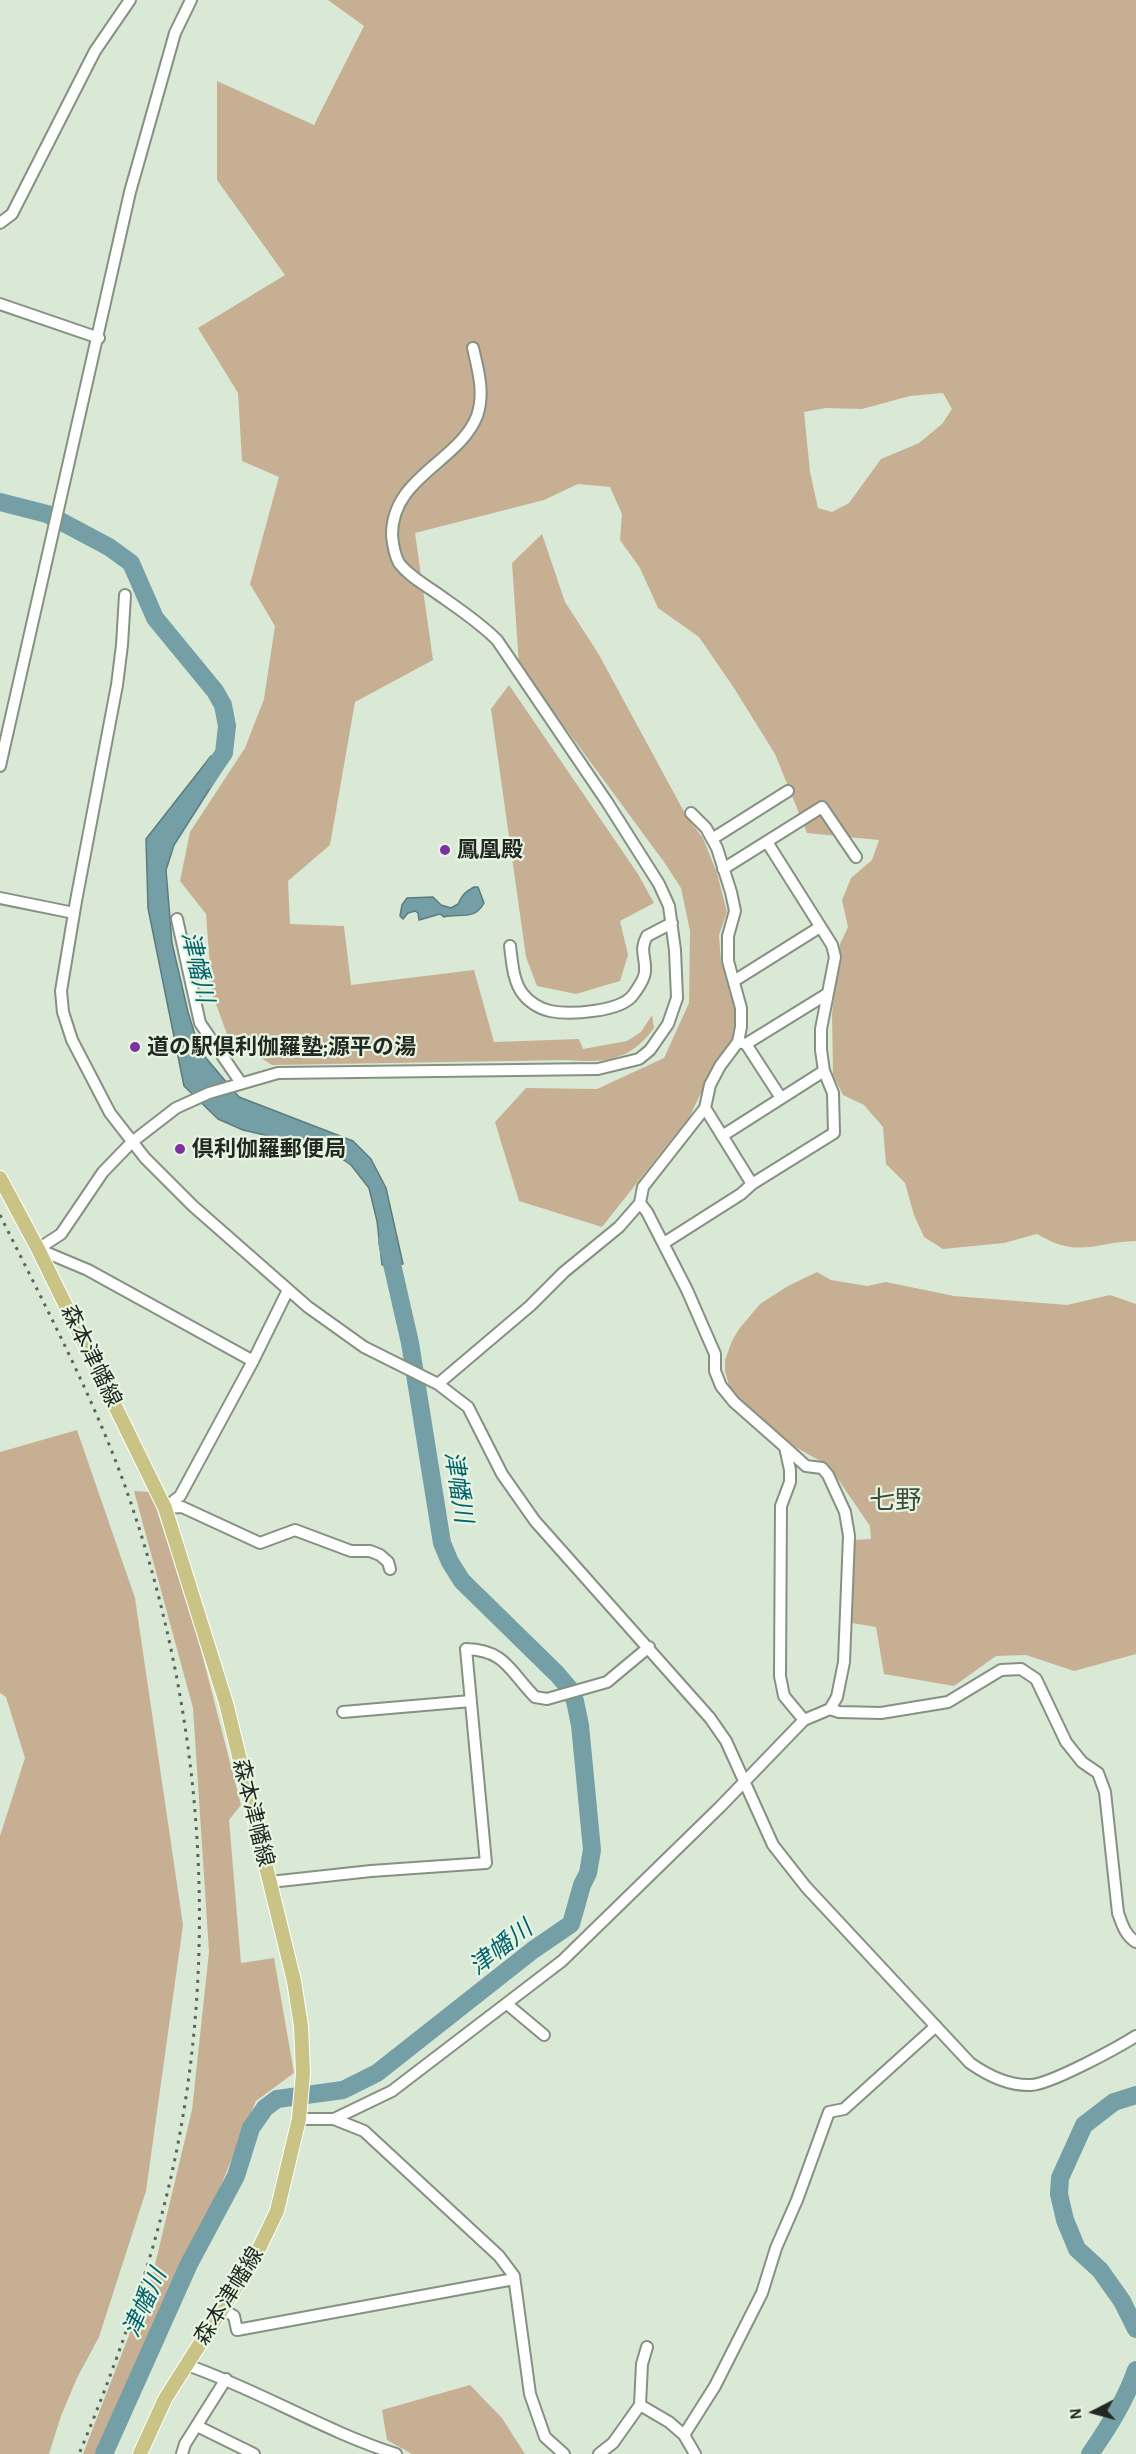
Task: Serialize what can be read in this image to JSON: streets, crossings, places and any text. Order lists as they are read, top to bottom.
{
  "streets": {
    "main road": ["森本津幡線"]
  },
  "districts": ["七野"],
  "water": ["津幡川"],
  "places": ["鳳凰殿", "道の駅倶利伽羅塾;源平の湯", "倶利伽羅郵便局"],
  "north": "left"
}
